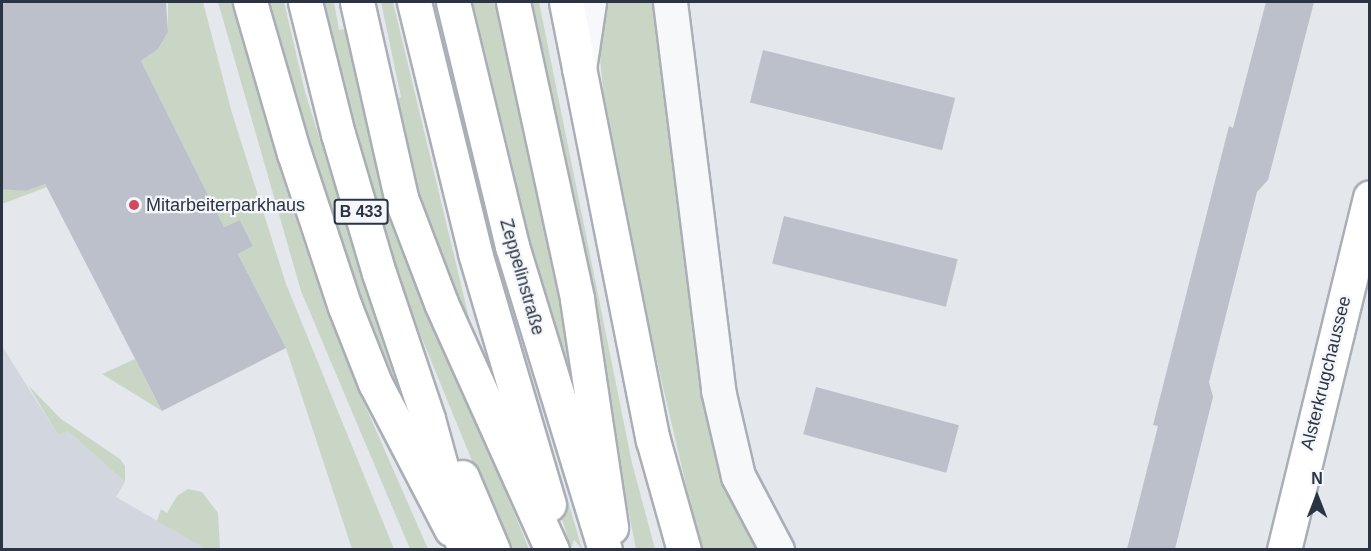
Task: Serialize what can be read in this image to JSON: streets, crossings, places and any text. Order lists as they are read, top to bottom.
{
  "streets": {
    "main road": ["B 433", "Zeppelinstraße", "Alsterkrugchaussee"]
  },
  "places": ["Mitarbeiterparkhaus"],
  "north": "top"
}
